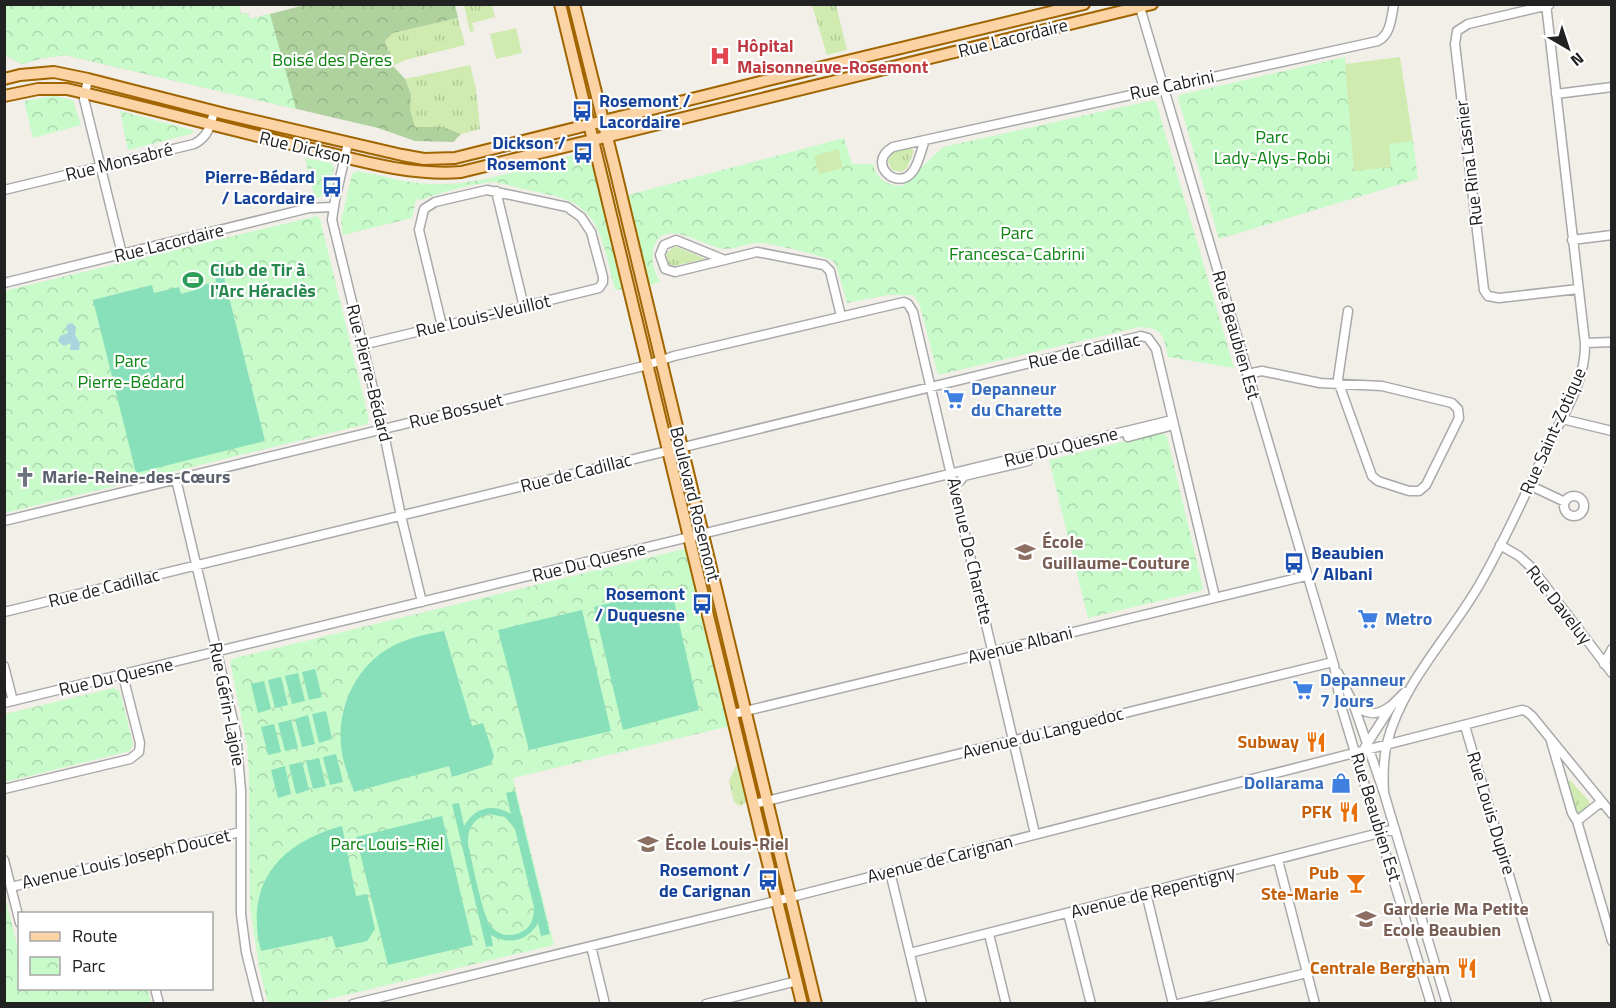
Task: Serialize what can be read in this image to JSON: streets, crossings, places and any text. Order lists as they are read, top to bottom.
{
  "streets": {
    "main road": ["Rue Lacordaire", "Rue Dickson", "Boulevard Rosemont"],
    "street": [
      "Rue Cabrini",
      "Rue Monsabré",
      "Rue Rina Lasnier",
      "Rue Louis-Veuillot",
      "Rue Beaubien Est",
      "Rue de Cadillac",
      "Rue Pierre-Bédard",
      "Rue Bossuet",
      "Rue Saint-Zotique",
      "Rue Du Quesne",
      "Avenue De Charette",
      "Rue Daveluy",
      "Avenue Albani",
      "Rue Gérin-Lajoie",
      "Avenue du Languedoc",
      "Rue Louis Dupire",
      "Avenue Louis Joseph Doucet",
      "Avenue de Carignan",
      "Avenue de Repentigny"
    ]
  },
  "crossings": [
    ["Rue Lacordaire", "Rue Dickson"],
    ["Rue Lacordaire", "Rue Beaubien Est"],
    ["Rue Lacordaire", "Rue Pierre-Bédard"],
    ["Rue Lacordaire", "Boulevard Rosemont"],
    ["Rue Cabrini", "Rue Beaubien Est"],
    ["Rue Dickson", "Rue Monsabré"],
    ["Rue Dickson", "Rue Pierre-Bédard"],
    ["Rue Dickson", "Boulevard Rosemont"],
    ["Rue Rina Lasnier", "Rue Saint-Zotique"],
    ["Rue Louis-Veuillot", "Rue Pierre-Bédard"],
    ["Rue Beaubien Est", "Rue Saint-Zotique"],
    ["Rue Beaubien Est", "Avenue Albani"],
    ["Rue Beaubien Est", "Avenue du Languedoc"],
    ["Rue Beaubien Est", "Avenue de Carignan"],
    ["Rue Beaubien Est", "Avenue de Repentigny"],
    ["Rue de Cadillac", "Rue Pierre-Bédard"],
    ["Rue de Cadillac", "Rue Du Quesne"],
    ["Rue de Cadillac", "Boulevard Rosemont"],
    ["Rue de Cadillac", "Avenue De Charette"],
    ["Rue de Cadillac", "Rue Gérin-Lajoie"],
    ["Rue Pierre-Bédard", "Rue Bossuet"],
    ["Rue Pierre-Bédard", "Rue Du Quesne"],
    ["Rue Bossuet", "Boulevard Rosemont"],
    ["Rue Bossuet", "Avenue De Charette"],
    ["Rue Bossuet", "Rue Gérin-Lajoie"],
    ["Rue Saint-Zotique", "Rue Daveluy"],
    ["Rue Saint-Zotique", "Avenue de Carignan"],
    ["Rue Du Quesne", "Boulevard Rosemont"],
    ["Rue Du Quesne", "Avenue De Charette"],
    ["Rue Du Quesne", "Rue Gérin-Lajoie"],
    ["Boulevard Rosemont", "Avenue Albani"],
    ["Boulevard Rosemont", "Avenue du Languedoc"],
    ["Boulevard Rosemont", "Avenue de Carignan"],
    ["Avenue De Charette", "Avenue Albani"],
    ["Avenue De Charette", "Avenue du Languedoc"],
    ["Avenue De Charette", "Avenue de Carignan"],
    ["Rue Gérin-Lajoie", "Avenue Louis Joseph Doucet"],
    ["Rue Louis Dupire", "Avenue de Carignan"]
  ],
  "parks": [
    "Boisé des Pères",
    "Parc Lady-Alys-Robi",
    "Parc Francesca-Cabrini",
    "Parc Pierre-Bédard",
    "Parc Louis-Riel"
  ],
  "places": {
    "hospital": ["Hôpital Maisonneuve-Rosemont"],
    "bus stop": [
      "Rosemont / Lacordaire",
      "Dickson / Rosemont",
      "Pierre-Bédard / Lacordaire",
      "Beaubien / Albani",
      "Rosemont / Duquesne",
      "Rosemont / de Carignan"
    ],
    "sports": ["Club de Tir à l'Arc Héraclès"],
    "supermarket": ["Depanneur du Charette", "Metro", "Depanneur 7 Jours"],
    "church": ["Marie-Reine-des-Cœurs"],
    "school or university": ["École Guillaume-Couture", "École Louis-Riel", "Garderie Ma Petite Ecole Beaubien"],
    "restaurant": ["Subway", "PFK", "Centrale Bergham"],
    "shop": ["Dollarama"],
    "bar": ["Pub Ste-Marie"]
  },
  "legend": ["Route", "Parc"],
  "north": "bottom right"
}
